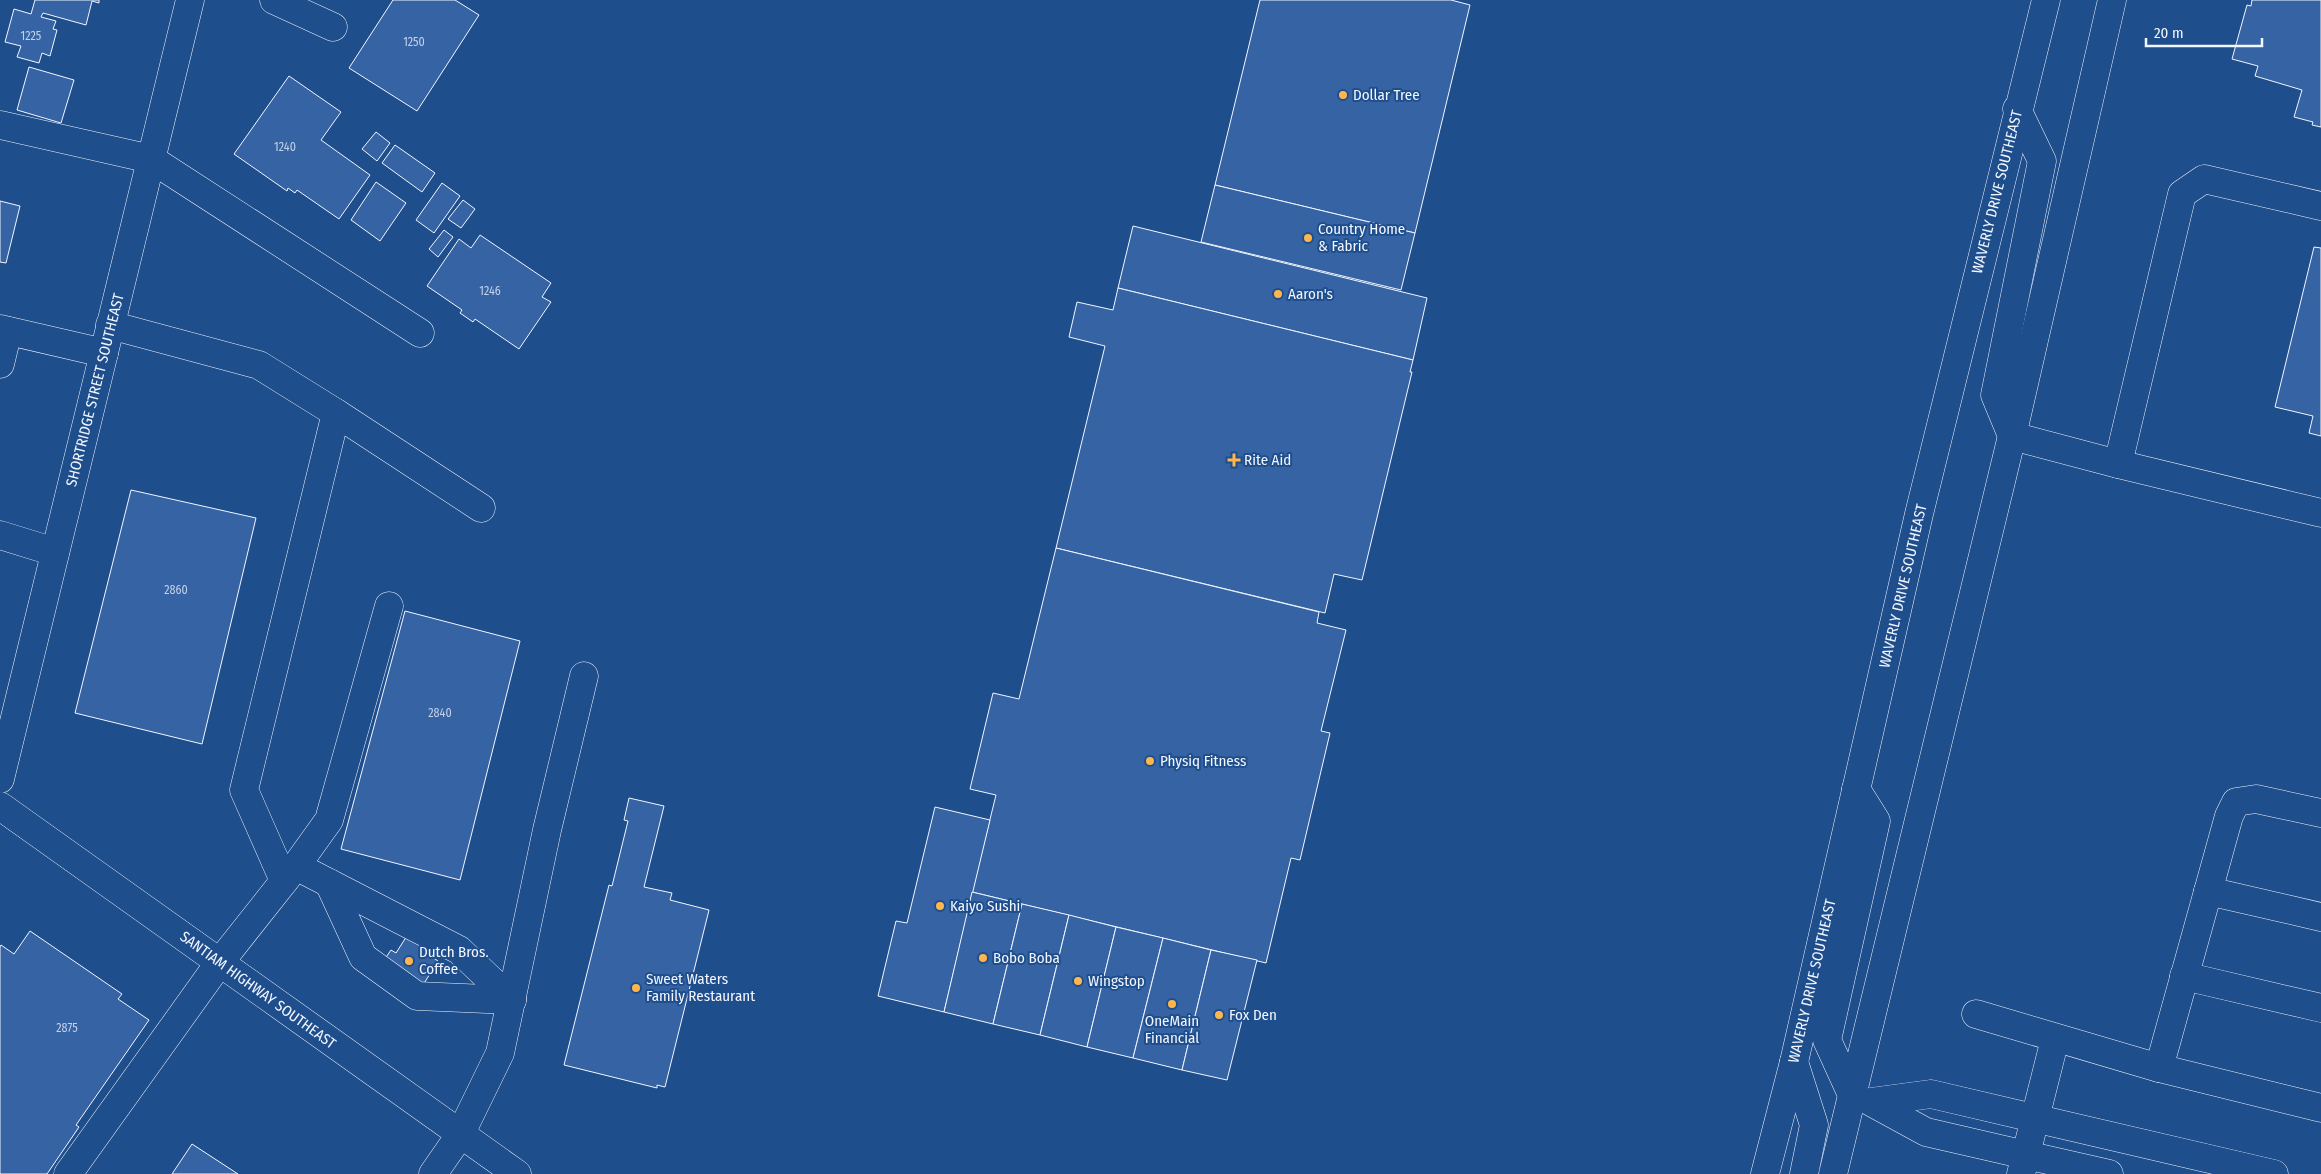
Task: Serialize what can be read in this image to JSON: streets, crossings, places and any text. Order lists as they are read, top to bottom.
{
  "streets": {
    "main road": ["WAVERLY DRIVE SOUTHEAST", "SHORTRIDGE STREET SOUTHEAST", "SANTIAM HIGHWAY SOUTHEAST"]
  },
  "places": {
    "other": [
      "Dollar Tree",
      "Country Home & Fabric",
      "Aaron's",
      "Physiq Fitness",
      "Kaiyo Sushi",
      "Bobo Boba",
      "Dutch Bros. Coffee",
      "Wingstop",
      "Sweet Waters Family Restaurant",
      "OneMain Financial",
      "Fox Den"
    ],
    "health": ["Rite Aid"]
  },
  "house_numbers": [
    "1225",
    "1250",
    "1240",
    "1246",
    "2860",
    "2840",
    "2875"
  ],
  "scale_bar": "20 m"
}
